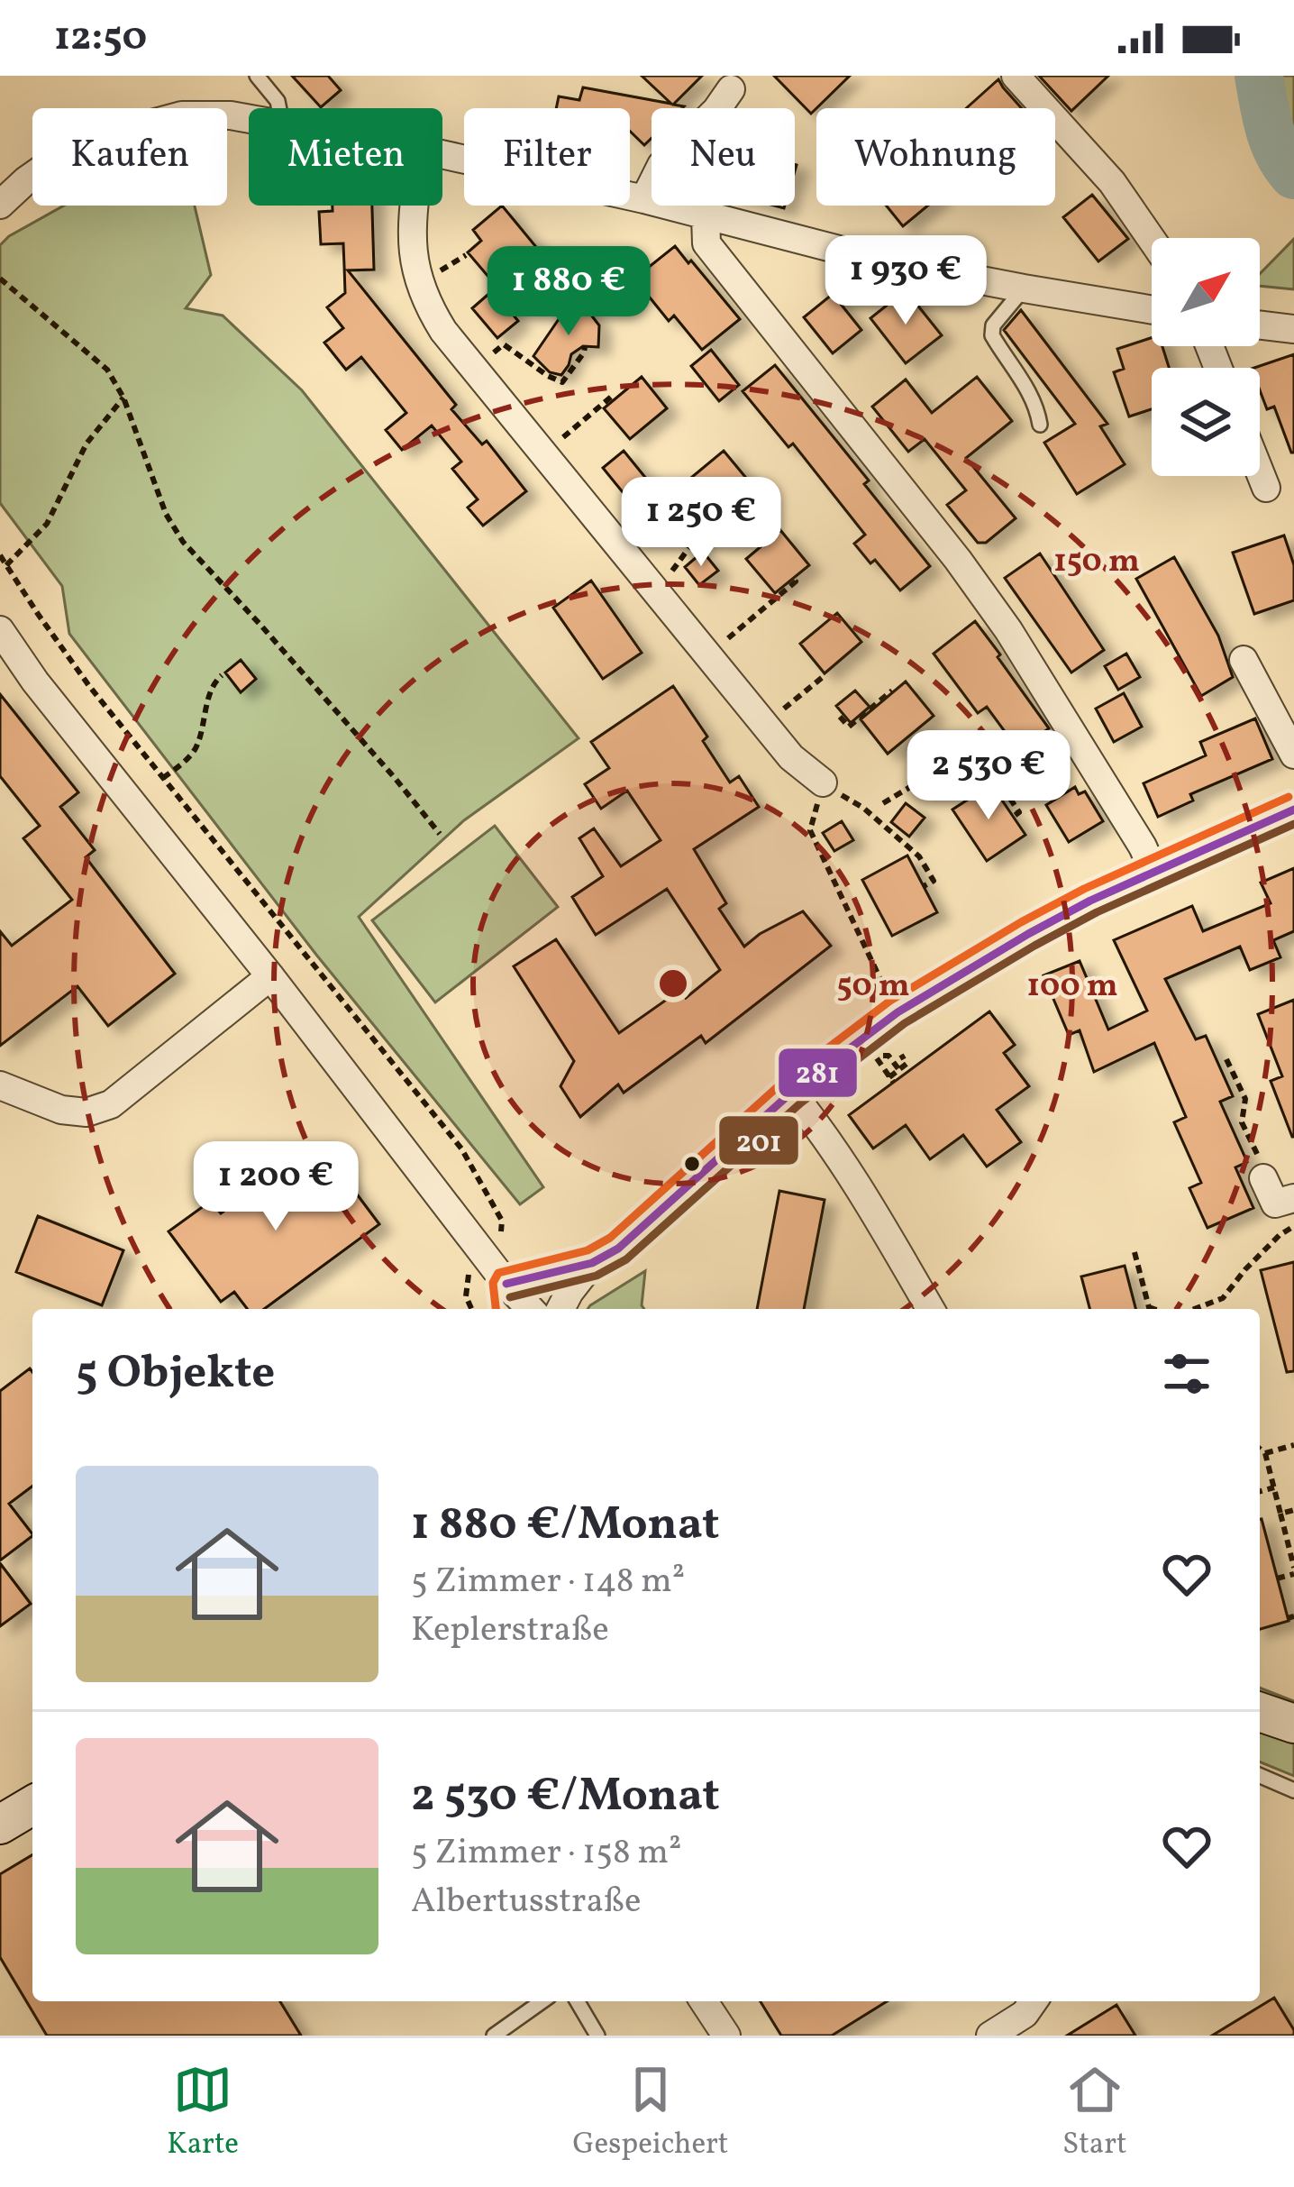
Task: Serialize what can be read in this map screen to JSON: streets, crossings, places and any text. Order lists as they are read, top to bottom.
{
  "lines": ["transit line 281", "transit line 201"],
  "north": "top right",
  "page": {
    "status": "12:50",
    "chip": [
      "Kaufen",
      "Mieten",
      "Filter",
      "Neu",
      "Wohnung"
    ],
    "price": [
      "1 930 €",
      "1 880 €",
      "1 250 €",
      "2 530 €",
      "1 200 €"
    ],
    "heading": "5 Objekte",
    "list": [
      {
        "name": "1 880 €/Monat",
        "note": "5 Zimmer · 148 m² · Keplerstraße"
      },
      {
        "name": "2 530 €/Monat",
        "note": "5 Zimmer · 158 m² · Albertusstraße"
      }
    ],
    "tabs": ["Karte", "Gespeichert", "Start"]
  },
  "rings": ["150 m", "50 m", "100 m"]
}
